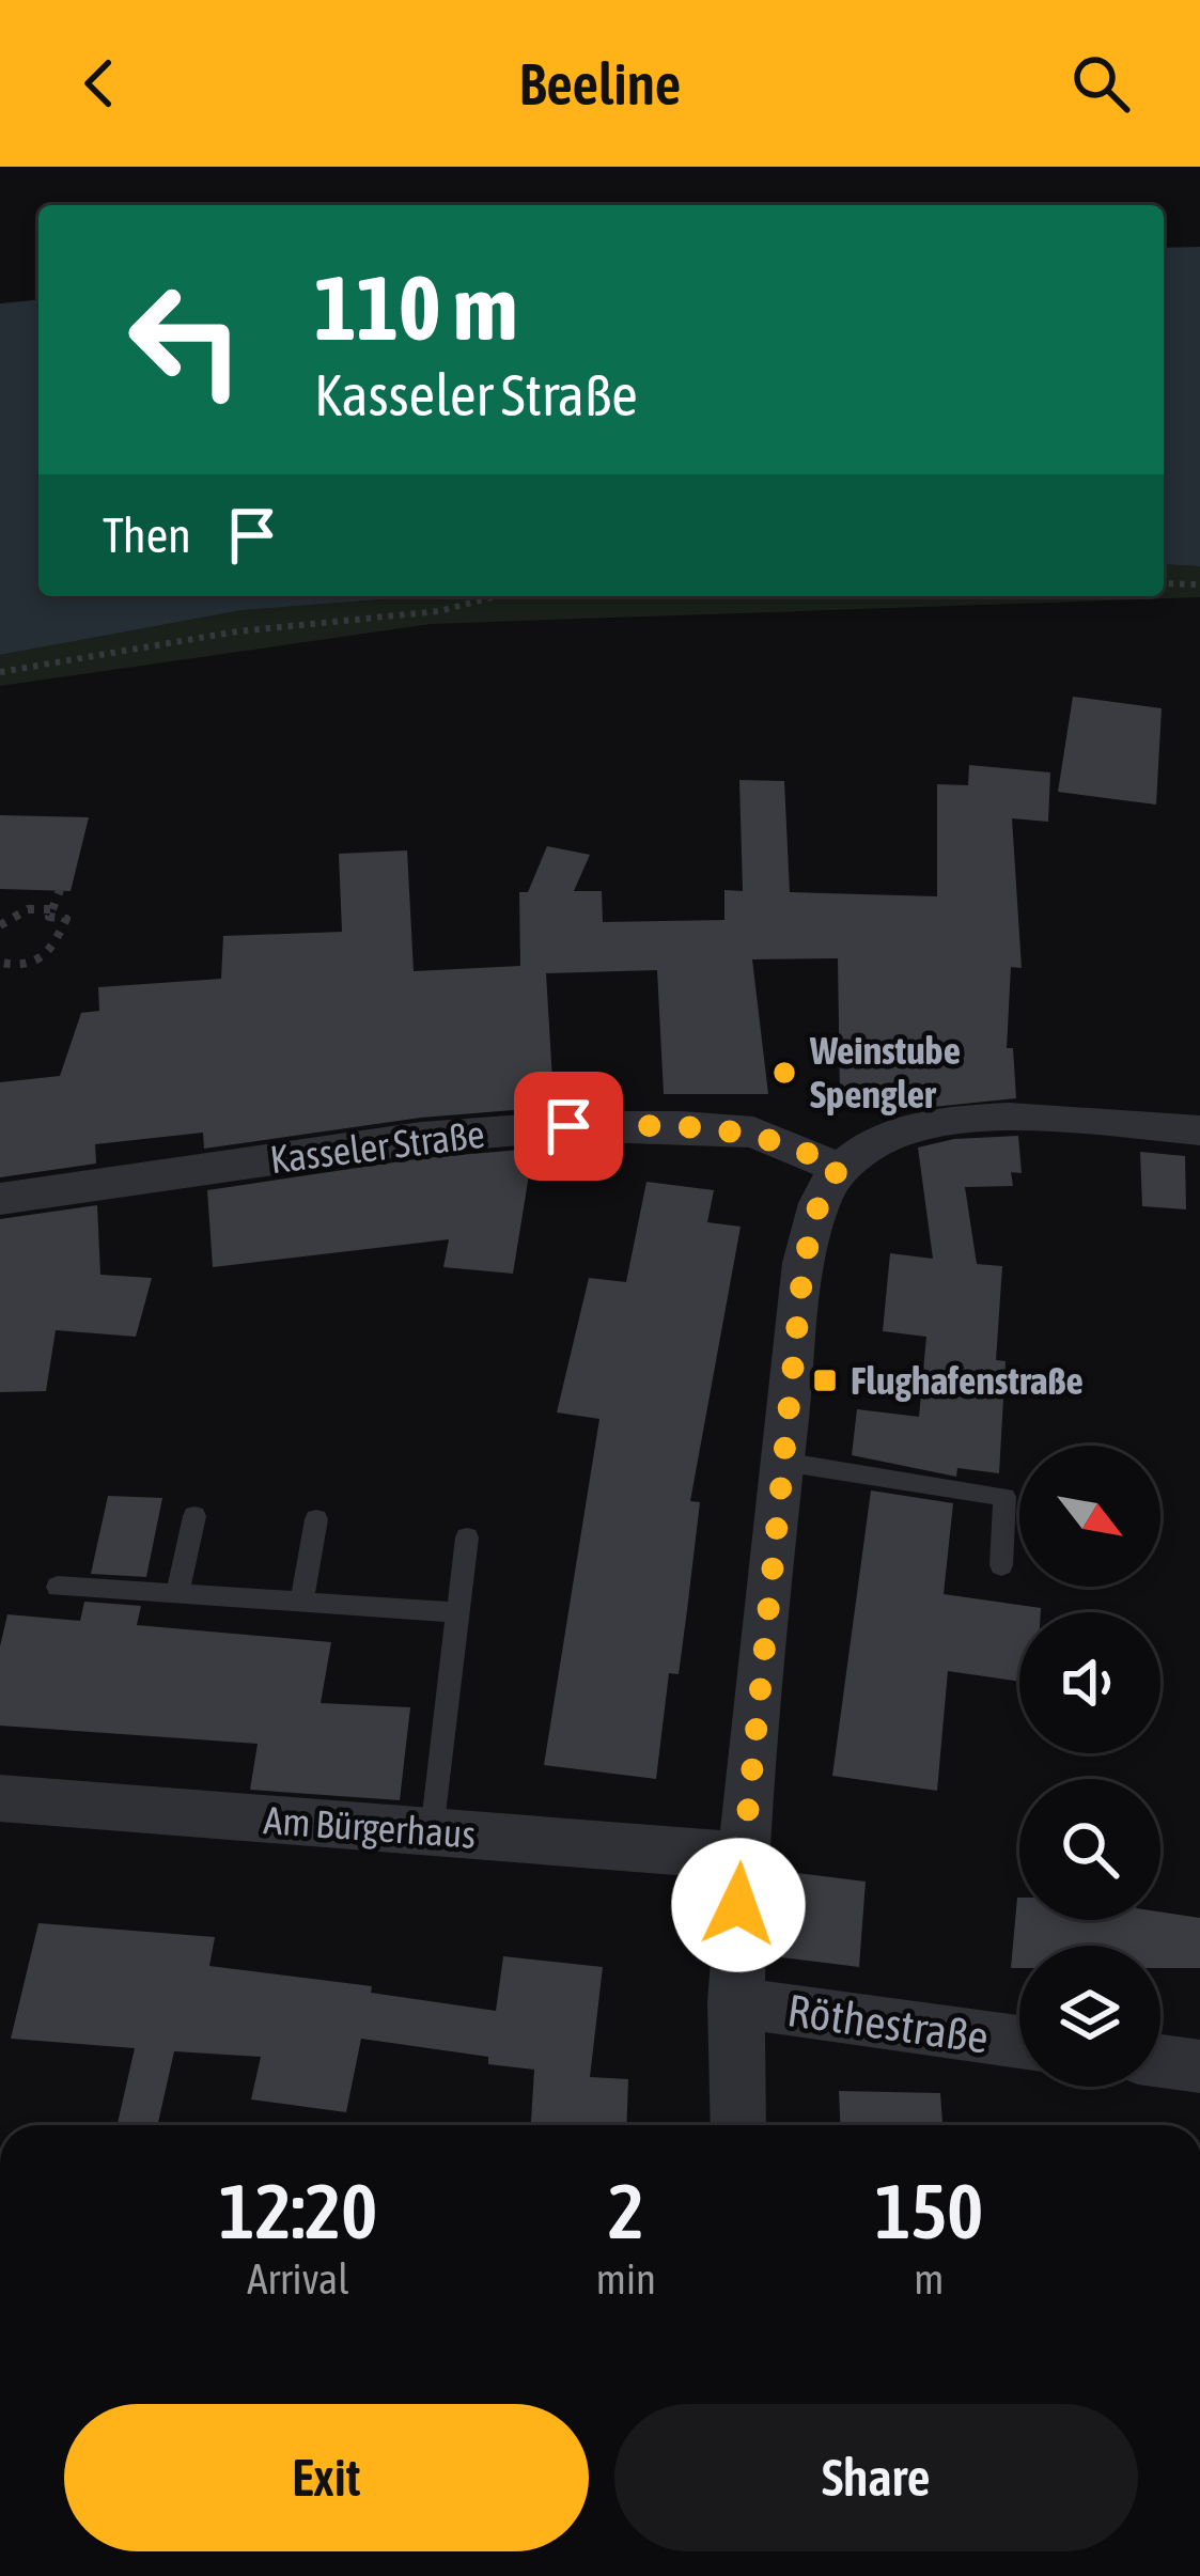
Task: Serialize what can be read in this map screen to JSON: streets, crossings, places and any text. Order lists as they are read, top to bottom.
{
  "streets": {
    "street": ["Kasseler Straße", "Am Bürgerhaus", "Röthestraße"]
  },
  "places": {
    "other": ["Weinstube Spengler"],
    "transit": ["Flughafenstraße"]
  },
  "north": "bottom right",
  "page": {
    "header": "Beeline",
    "turn": ["110 m", "Kasseler Straße"],
    "then": "Then",
    "eta": [
      "12:20",
      "Arrival",
      "2",
      "min",
      "150",
      "m"
    ],
    "buttons": ["Exit", "Share"]
  }
}
